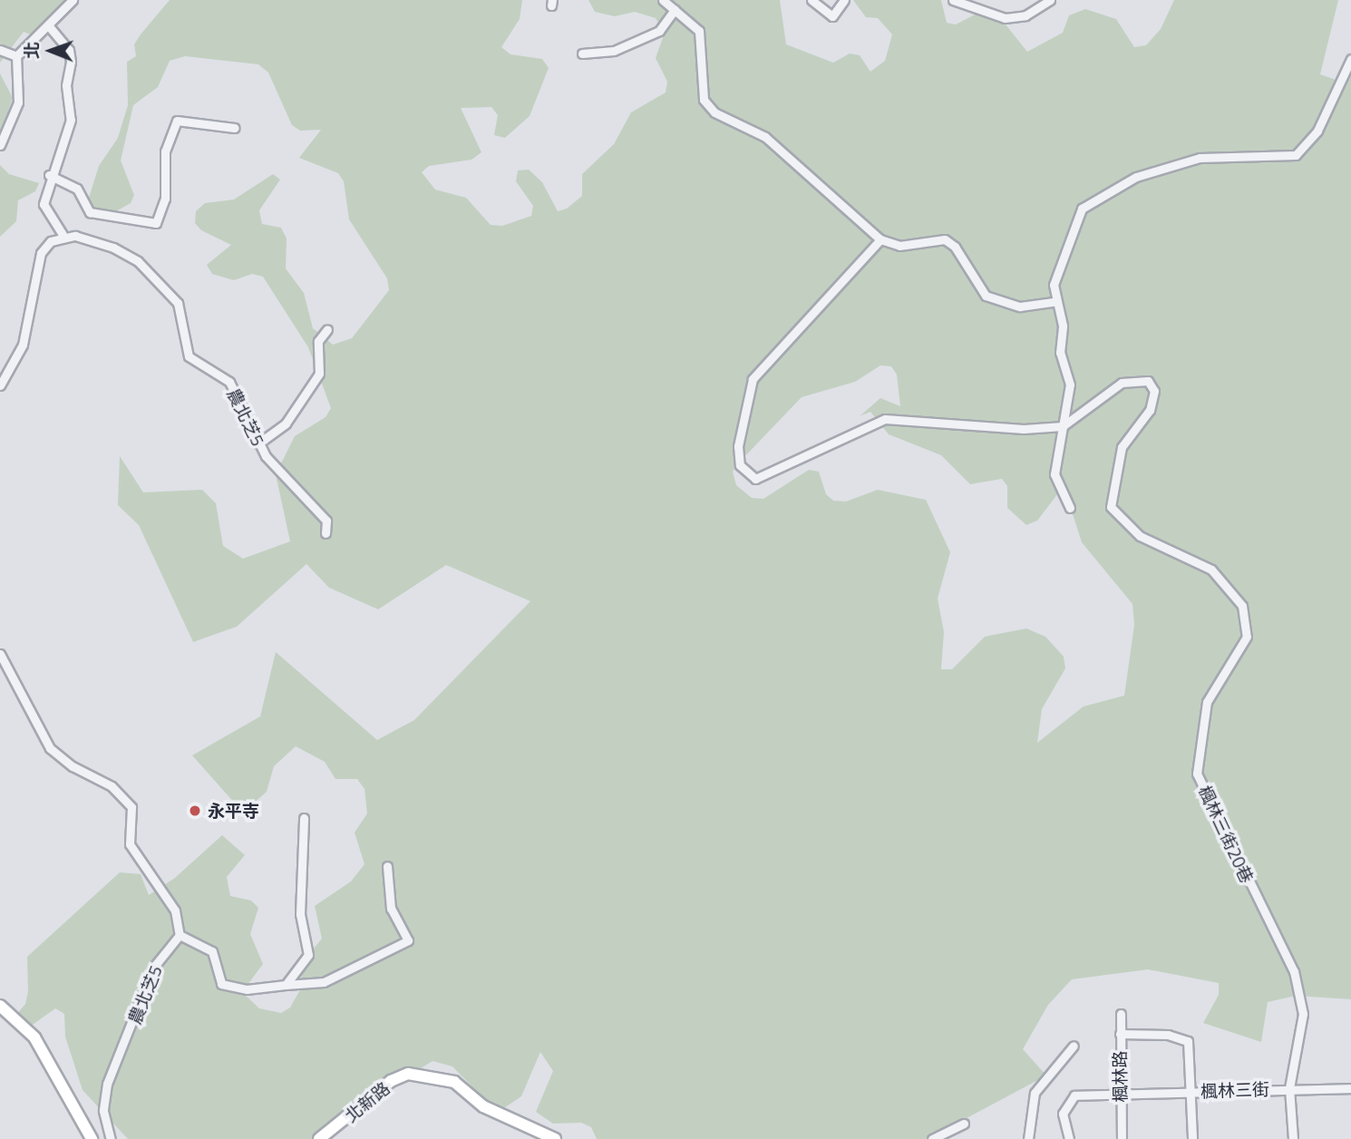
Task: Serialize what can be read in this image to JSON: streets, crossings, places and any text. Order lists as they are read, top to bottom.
{
  "streets": {
    "main road": ["北新路"],
    "street": [
      "農北芝5",
      "楓林三街20巷",
      "楓林路",
      "楓林三街"
    ]
  },
  "crossings": [
    ["楓林三街20巷", "楓林三街"],
    ["楓林路", "楓林三街"]
  ],
  "places": ["永平寺"],
  "north": "left"
}
